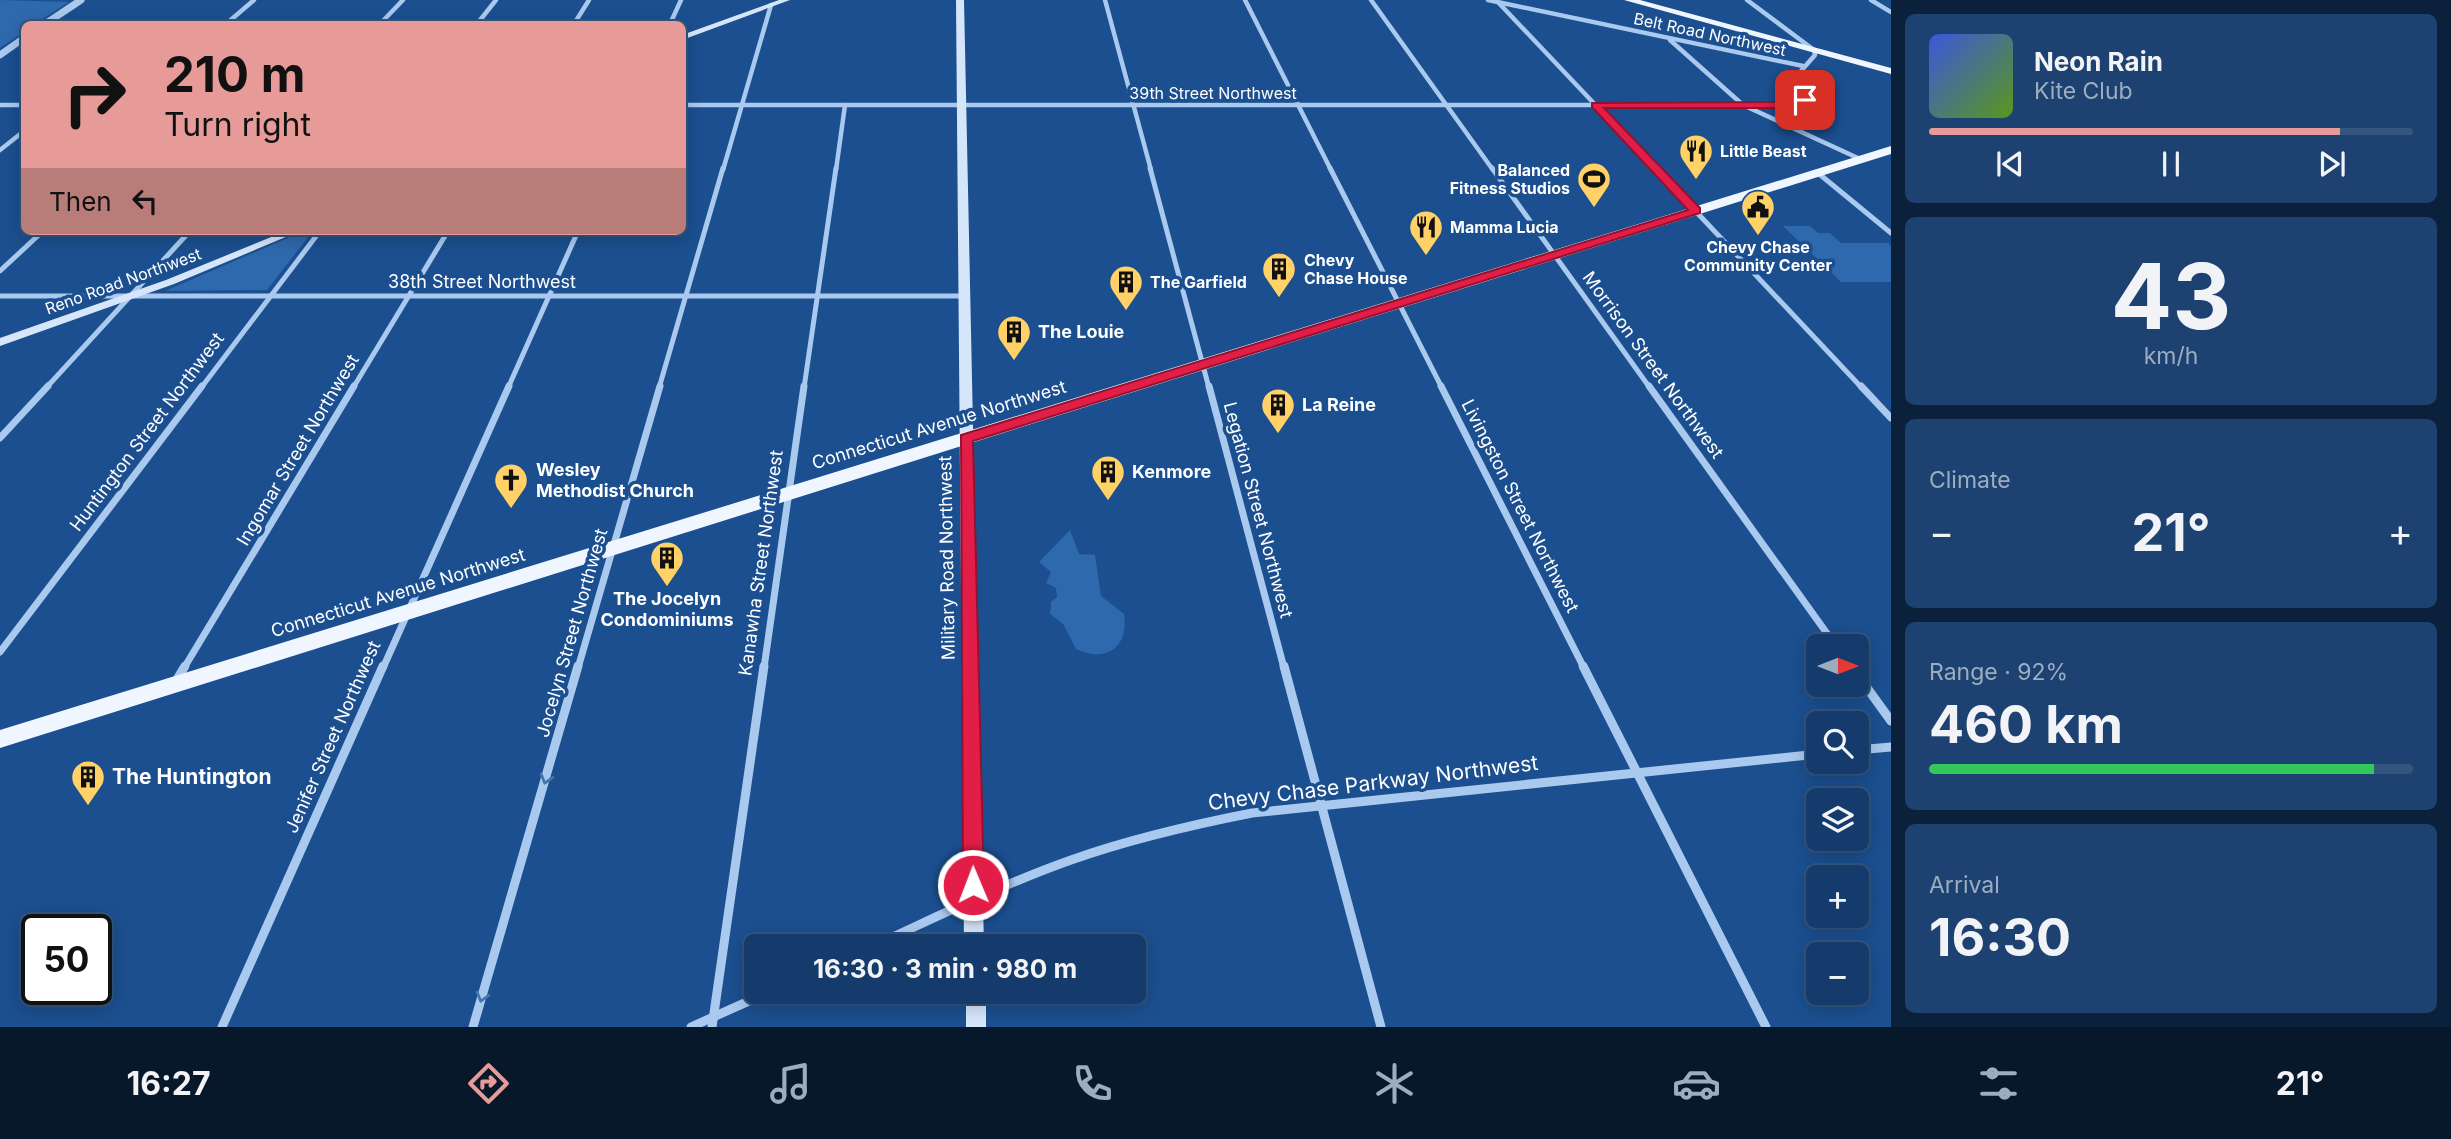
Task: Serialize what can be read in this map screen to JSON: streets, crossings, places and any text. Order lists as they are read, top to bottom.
{
  "streets": {
    "main road": ["Reno Road Northwest", "Connecticut Avenue Northwest", "Military Road Northwest"],
    "street": [
      "Belt Road Northwest",
      "39th Street Northwest",
      "38th Street Northwest",
      "Morrison Street Northwest",
      "Huntington Street Northwest",
      "Ingomar Street Northwest",
      "Livingston Street Northwest",
      "Legation Street Northwest",
      "Kanawha Street Northwest",
      "Jocelyn Street Northwest",
      "Jenifer Street Northwest",
      "Chevy Chase Parkway Northwest"
    ]
  },
  "crossings": [
    ["Belt Road Northwest", "39th Street Northwest"],
    ["39th Street Northwest", "Morrison Street Northwest"],
    ["39th Street Northwest", "Livingston Street Northwest"],
    ["39th Street Northwest", "Legation Street Northwest"],
    ["39th Street Northwest", "Military Road Northwest"],
    ["39th Street Northwest", "Kanawha Street Northwest"],
    ["39th Street Northwest", "Jocelyn Street Northwest"],
    ["Reno Road Northwest", "38th Street Northwest"],
    ["38th Street Northwest", "Huntington Street Northwest"],
    ["38th Street Northwest", "Ingomar Street Northwest"],
    ["38th Street Northwest", "Military Road Northwest"],
    ["38th Street Northwest", "Kanawha Street Northwest"],
    ["38th Street Northwest", "Jocelyn Street Northwest"],
    ["38th Street Northwest", "Jenifer Street Northwest"],
    ["Morrison Street Northwest", "Connecticut Avenue Northwest"],
    ["Connecticut Avenue Northwest", "Ingomar Street Northwest"],
    ["Connecticut Avenue Northwest", "Livingston Street Northwest"],
    ["Connecticut Avenue Northwest", "Legation Street Northwest"],
    ["Connecticut Avenue Northwest", "Military Road Northwest"],
    ["Connecticut Avenue Northwest", "Kanawha Street Northwest"],
    ["Connecticut Avenue Northwest", "Jocelyn Street Northwest"],
    ["Connecticut Avenue Northwest", "Jenifer Street Northwest"],
    ["Livingston Street Northwest", "Chevy Chase Parkway Northwest"],
    ["Legation Street Northwest", "Chevy Chase Parkway Northwest"],
    ["Military Road Northwest", "Chevy Chase Parkway Northwest"]
  ],
  "one_way": ["Jocelyn Street Northwest"],
  "places": {
    "restaurant": ["Little Beast", "Mamma Lucia"],
    "sports": ["Balanced Fitness Studios"],
    "public building": ["Chevy Chase Community Center"],
    "building": [
      "Chevy Chase House",
      "The Garfield",
      "The Louie",
      "La Reine",
      "Kenmore",
      "The Jocelyn Condominiums",
      "The Huntington"
    ],
    "church": ["Wesley Methodist Church"]
  },
  "north": "right",
  "page": {
    "turn": ["210 m", "Turn right"],
    "song": ["Neon Rain", "Kite Club"],
    "then": "Then",
    "tile": [
      ["43", "km/h"],
      "Climate",
      ["Range · 92%", "460 km"],
      ["Arrival", "16:30"]
    ],
    "heat": ["−", "21°", "+"],
    "map_buttons": ["+", "−"],
    "limit": "50",
    "trip": "16:30 · 3 min · 980 m",
    "tabs": ["16:27", "21°"]
  }
}
